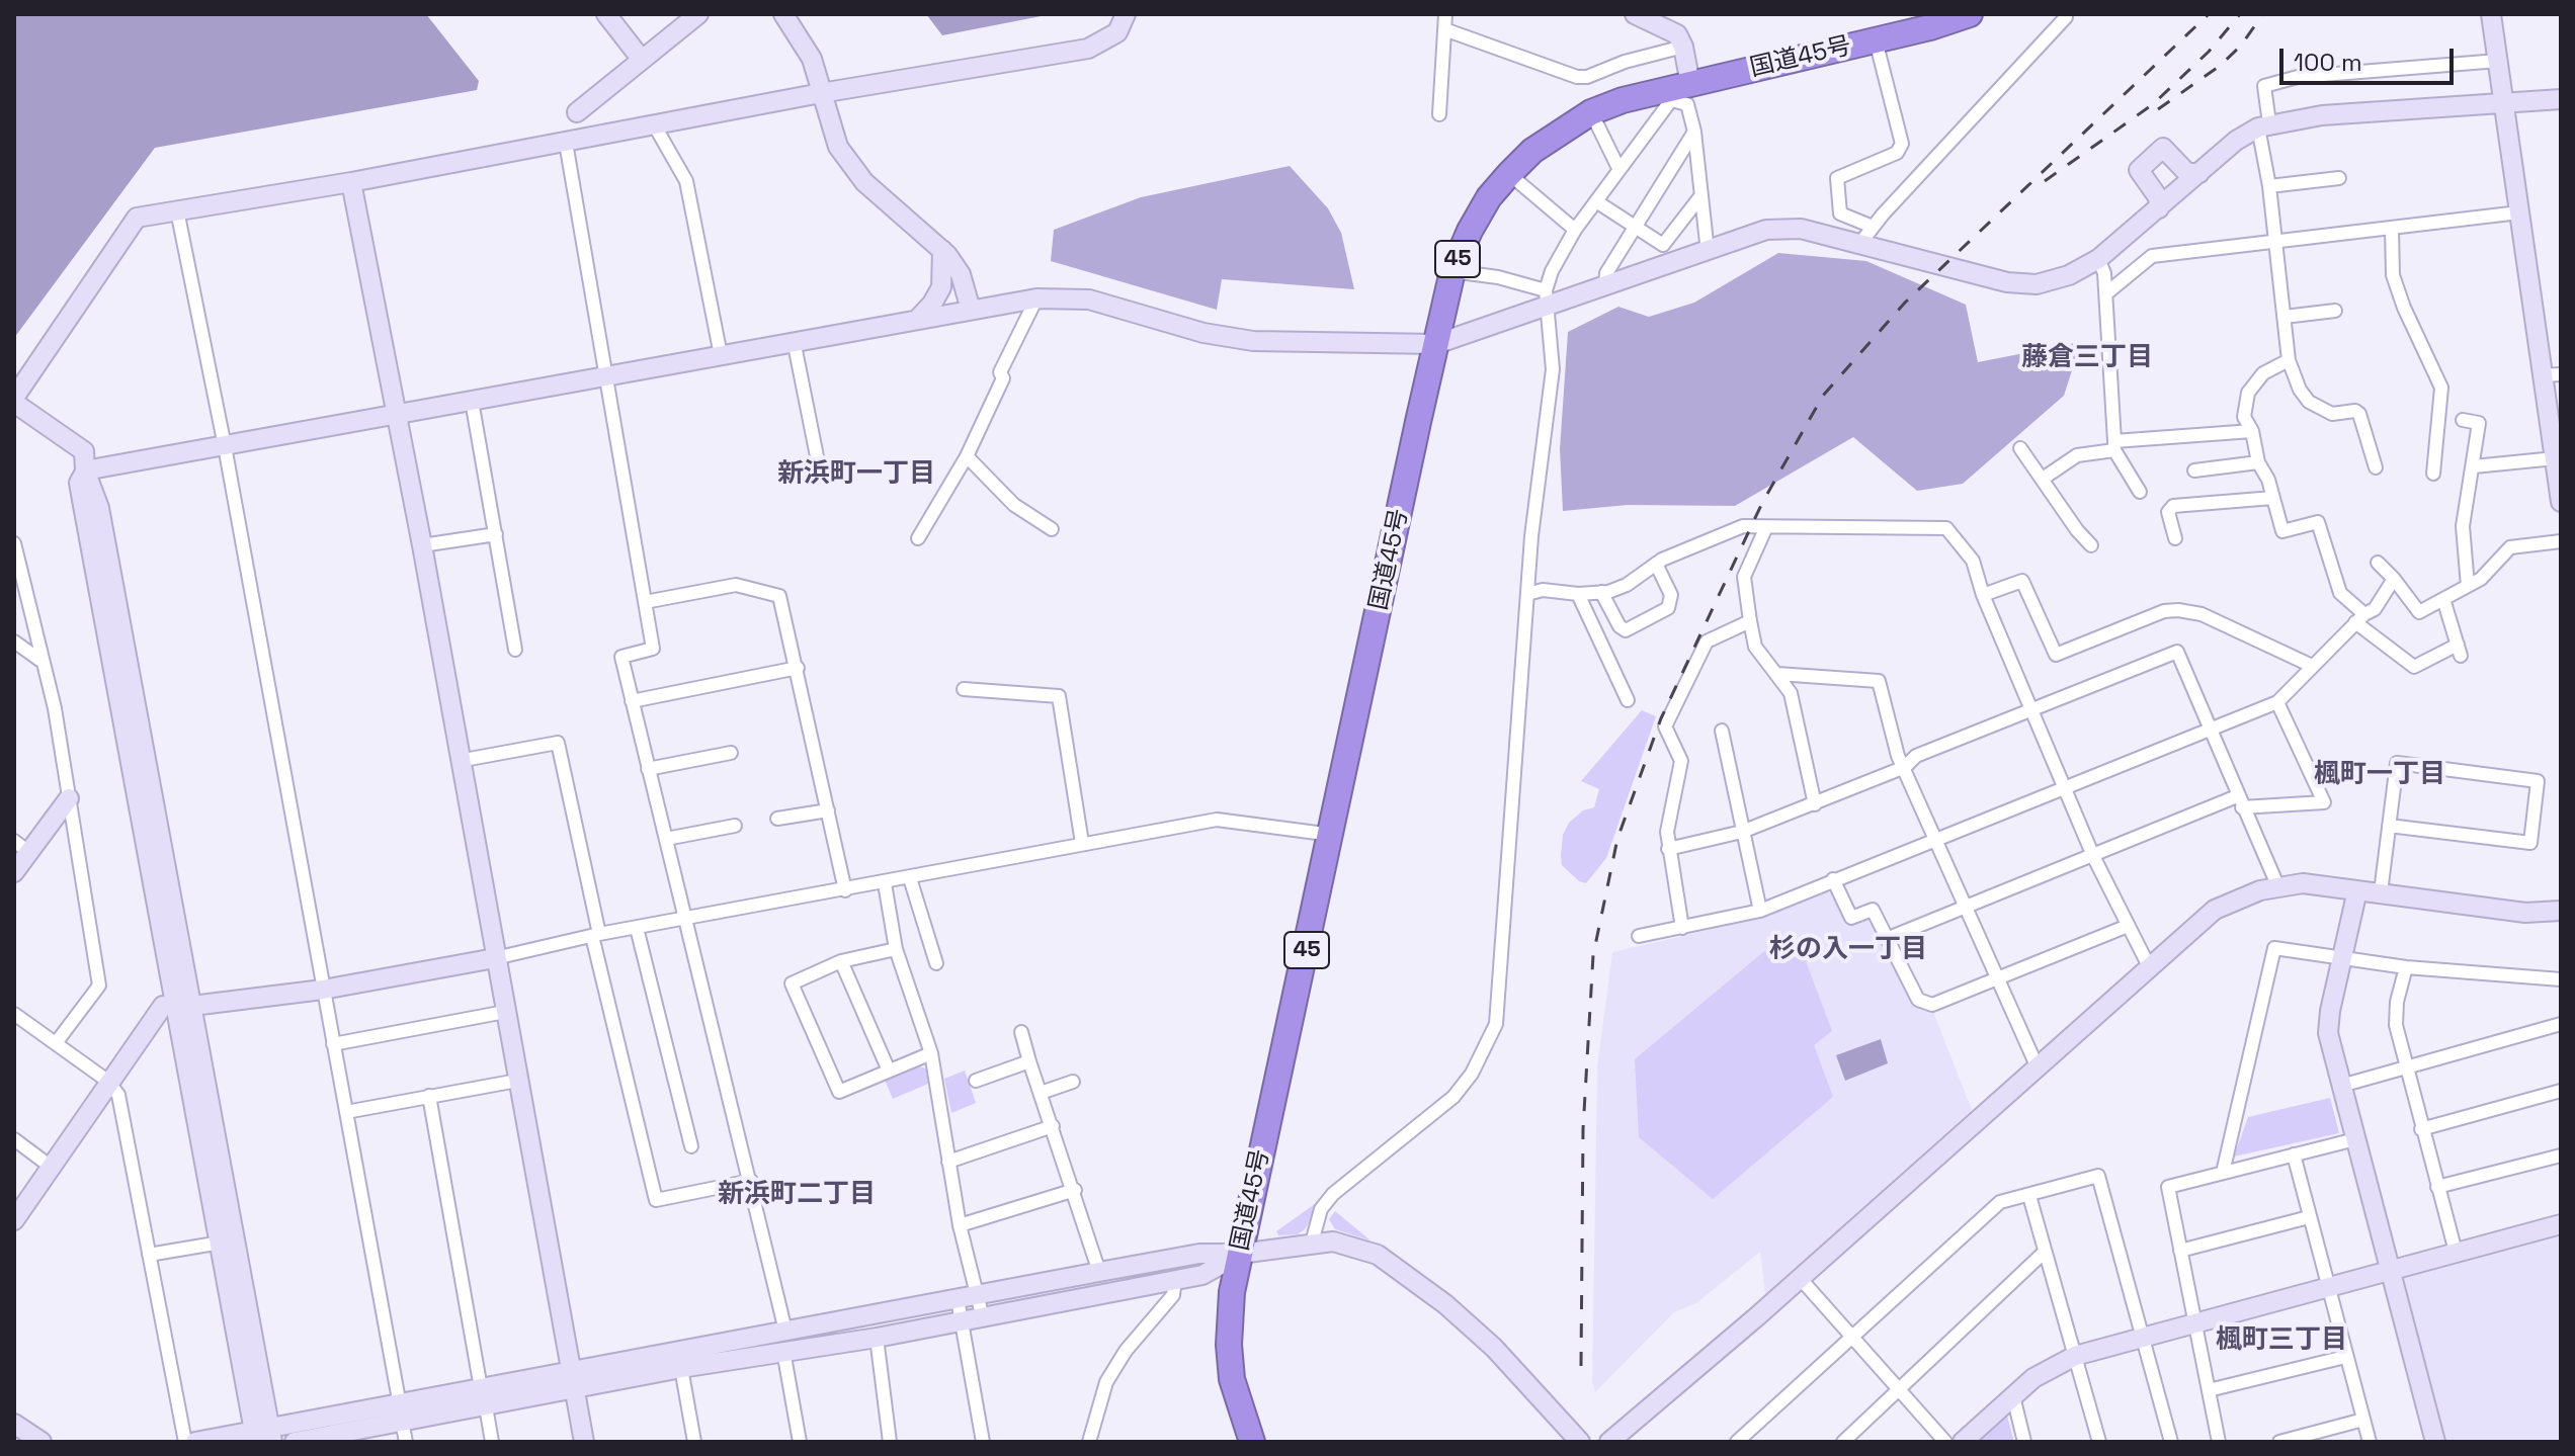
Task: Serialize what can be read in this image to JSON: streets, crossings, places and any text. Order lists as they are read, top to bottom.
{
  "streets": {
    "highway": ["国道45号", "45"]
  },
  "districts": [
    "藤倉三丁目",
    "新浜町一丁目",
    "楓町一丁目",
    "杉の入一丁目",
    "新浜町二丁目",
    "楓町三丁目"
  ],
  "scale_bar": "100 m"
}
